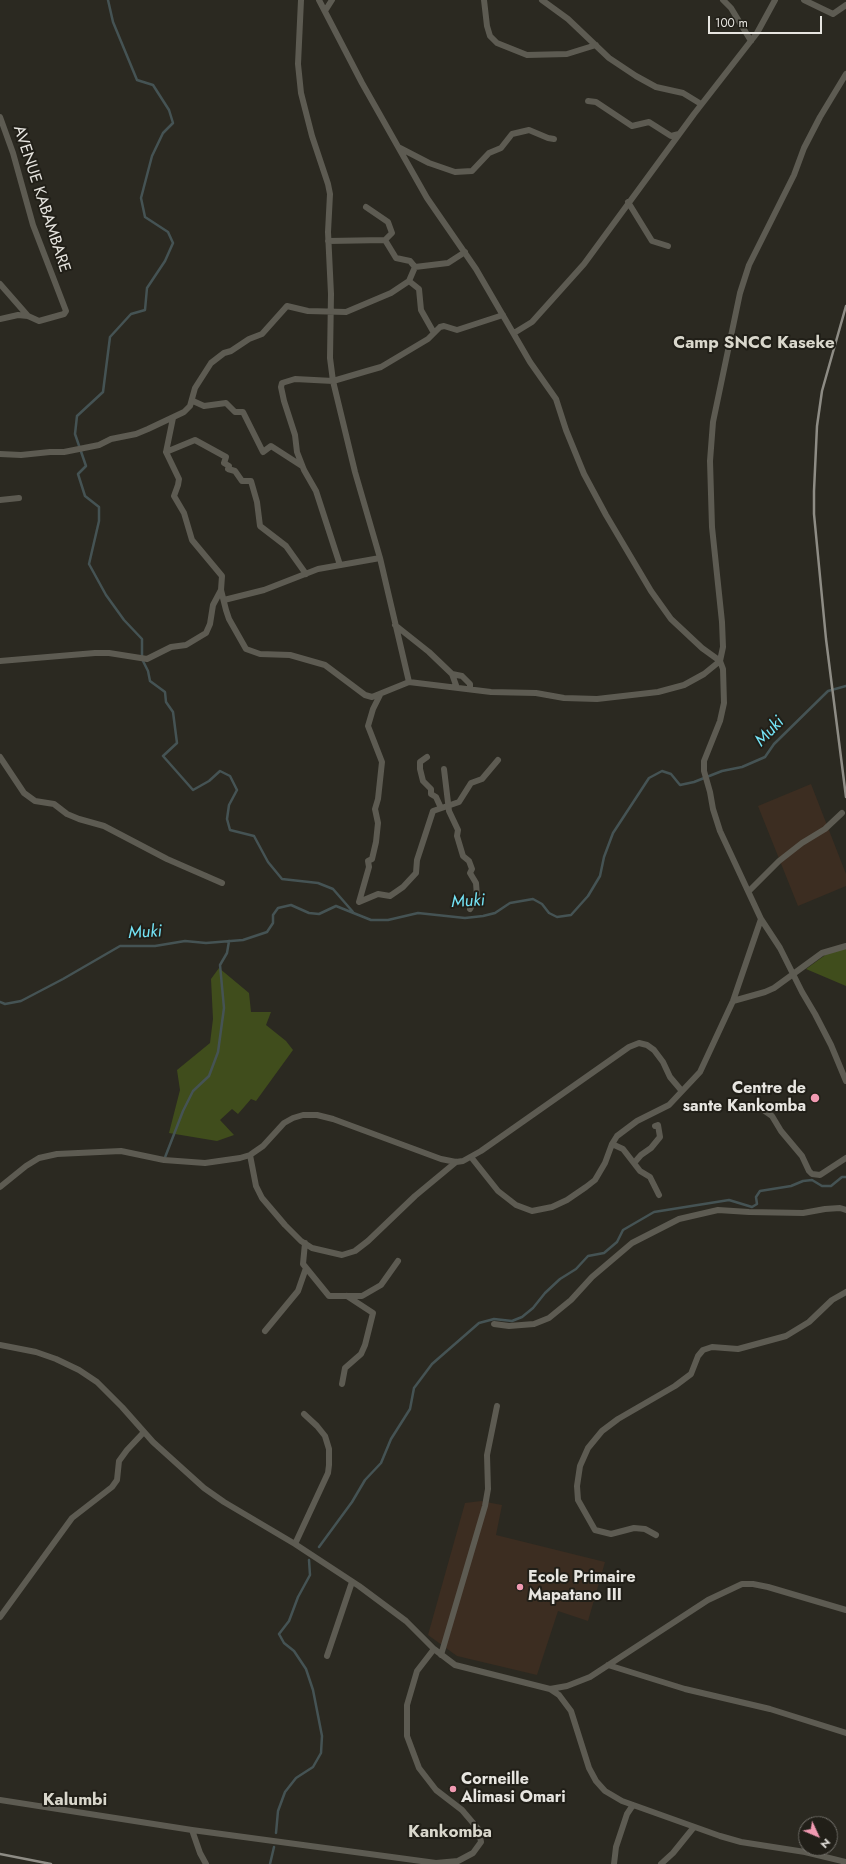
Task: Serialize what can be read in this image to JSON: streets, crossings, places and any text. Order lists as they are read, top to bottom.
{
  "streets": {
    "street": ["AVENUE KABAMBARE"]
  },
  "districts": ["Camp SNCC Kaseke", "Kalumbi", "Kankomba"],
  "water": ["Muki"],
  "places": ["Centre de sante Kankomba", "Ecole Primaire Mapatano III", "Corneille Alimasi Omari"],
  "scale_bar": "100 m",
  "north": "bottom right"
}
